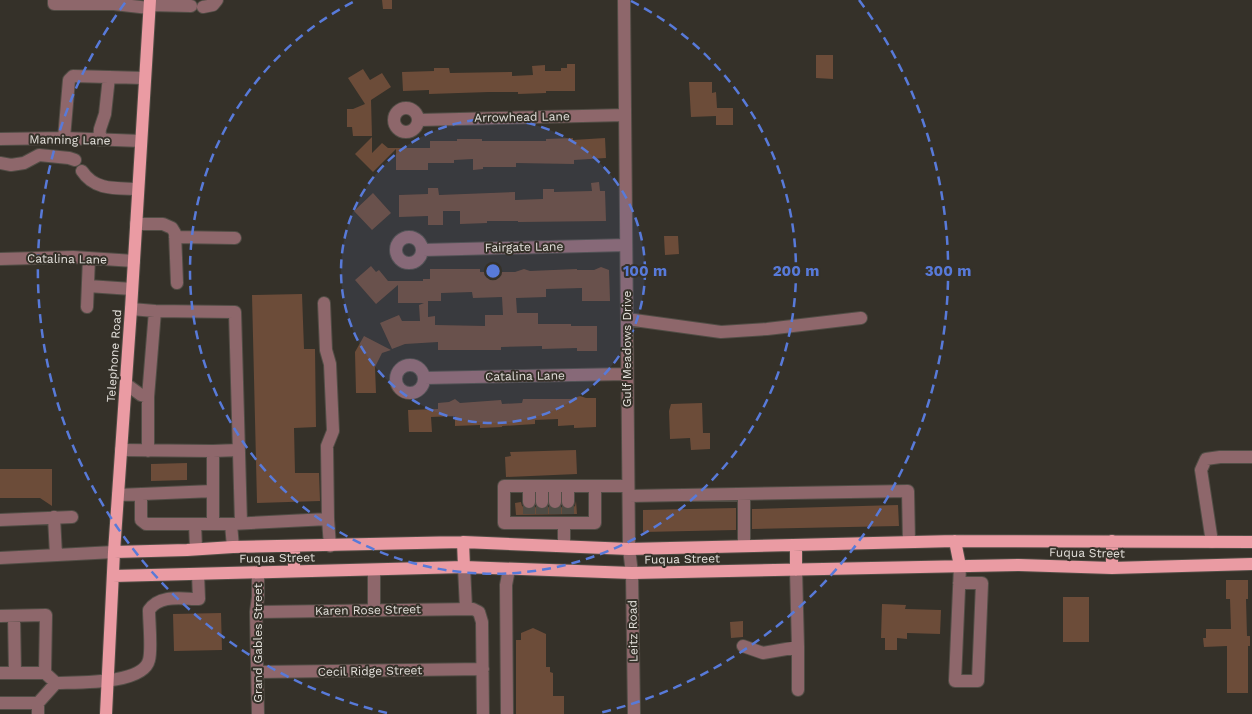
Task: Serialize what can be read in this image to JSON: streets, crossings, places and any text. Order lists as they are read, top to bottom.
{
  "streets": {
    "main road": ["Telephone Road", "Fuqua Street"],
    "street": [
      "Arrowhead Lane",
      "Manning Lane",
      "Fairgate Lane",
      "Catalina Lane",
      "Gulf Meadows Drive",
      "Karen Rose Street",
      "Leitz Road",
      "Grand Gables Street",
      "Cecil Ridge Street"
    ]
  },
  "crossings": [
    ["Arrowhead Lane", "Gulf Meadows Drive"],
    ["Manning Lane", "Telephone Road"],
    ["Fairgate Lane", "Gulf Meadows Drive"],
    ["Catalina Lane", "Gulf Meadows Drive"],
    ["Catalina Lane", "Telephone Road"],
    ["Gulf Meadows Drive", "Fuqua Street"],
    ["Gulf Meadows Drive", "Leitz Road"],
    ["Telephone Road", "Fuqua Street"],
    ["Fuqua Street", "Leitz Road"],
    ["Fuqua Street", "Grand Gables Street"],
    ["Karen Rose Street", "Grand Gables Street"],
    ["Grand Gables Street", "Cecil Ridge Street"]
  ],
  "rings": ["100 m", "200 m", "300 m"]
}
